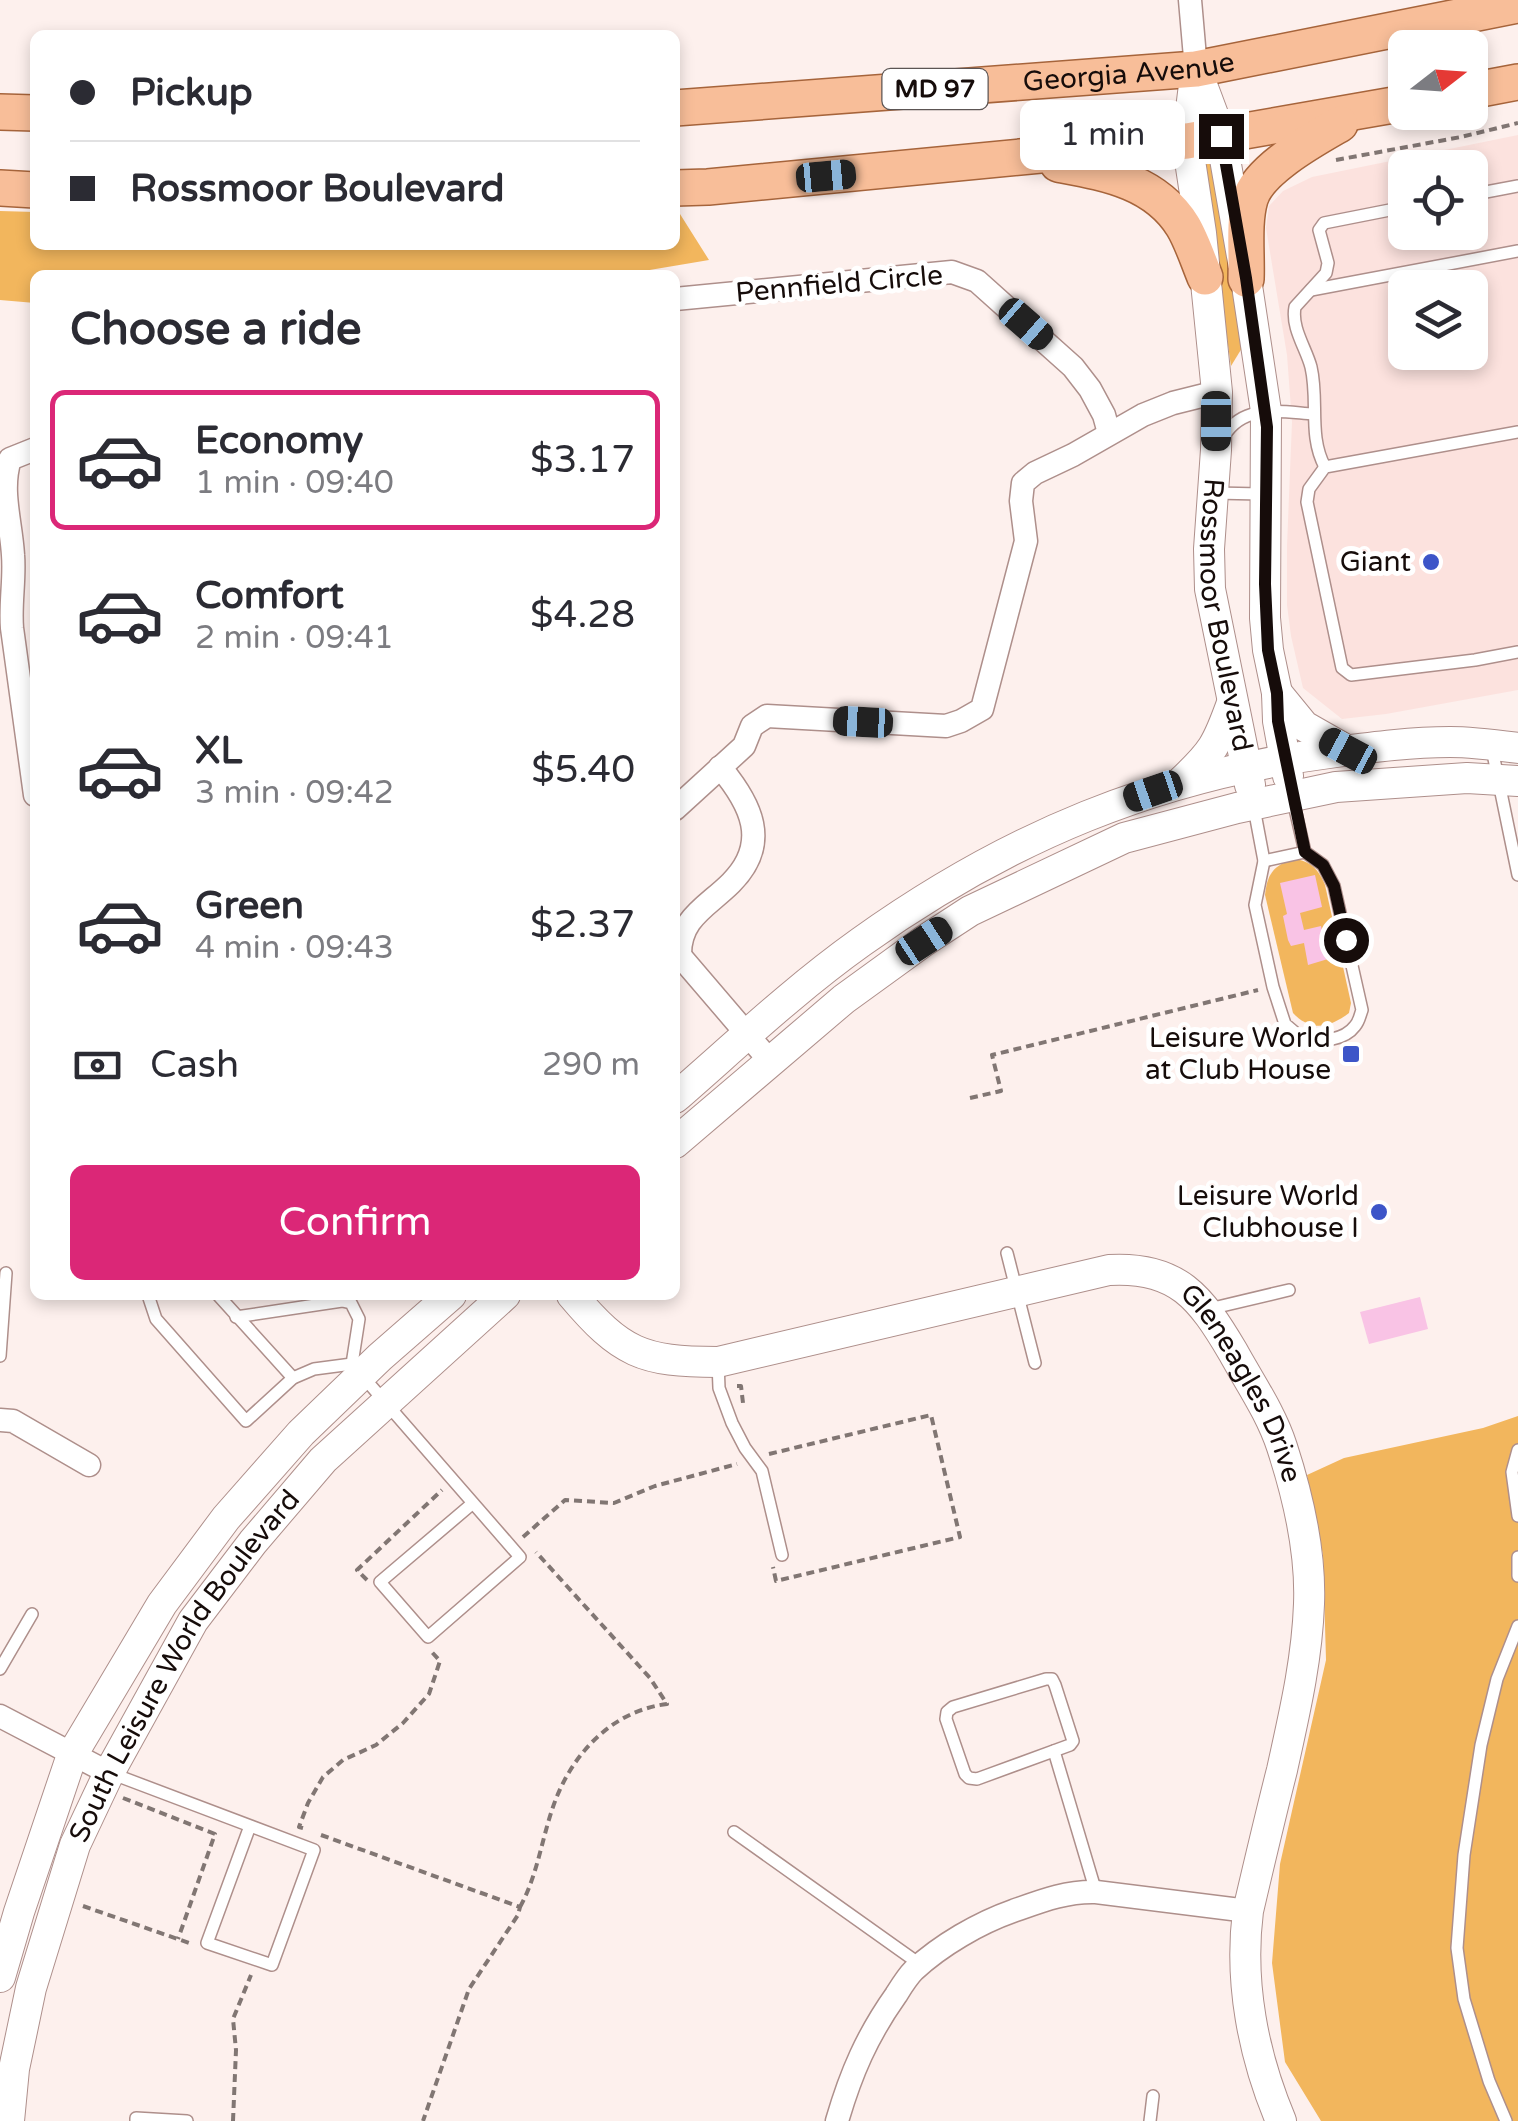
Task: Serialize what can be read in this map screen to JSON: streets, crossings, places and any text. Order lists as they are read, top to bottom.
{
  "streets": {
    "main road": ["Georgia Avenue", "MD 97"],
    "street": [
      "Pennfield Circle",
      "Rossmoor Boulevard",
      "Gleneagles Drive",
      "South Leisure World Boulevard"
    ]
  },
  "crossings": [
    ["Georgia Avenue", "Rossmoor Boulevard"]
  ],
  "places": {
    "other": ["Giant", "Leisure World Clubhouse I"],
    "transit": ["Leisure World at Club House"]
  },
  "north": "right",
  "page": {
    "banner": ["Pickup", "Rossmoor Boulevard"],
    "bubble": "1 min",
    "heading": "Choose a ride",
    "list": [
      {
        "name": "Economy",
        "note": "1 min · 09:40",
        "value": "$3.17"
      },
      {
        "name": "Comfort",
        "note": "2 min · 09:41",
        "value": "$4.28"
      },
      {
        "name": "XL",
        "note": "3 min · 09:42",
        "value": "$5.40"
      },
      {
        "name": "Green",
        "note": "4 min · 09:43",
        "value": "$2.37"
      }
    ],
    "pay": ["Cash", "290 m"],
    "buttons": "Confirm"
  }
}
